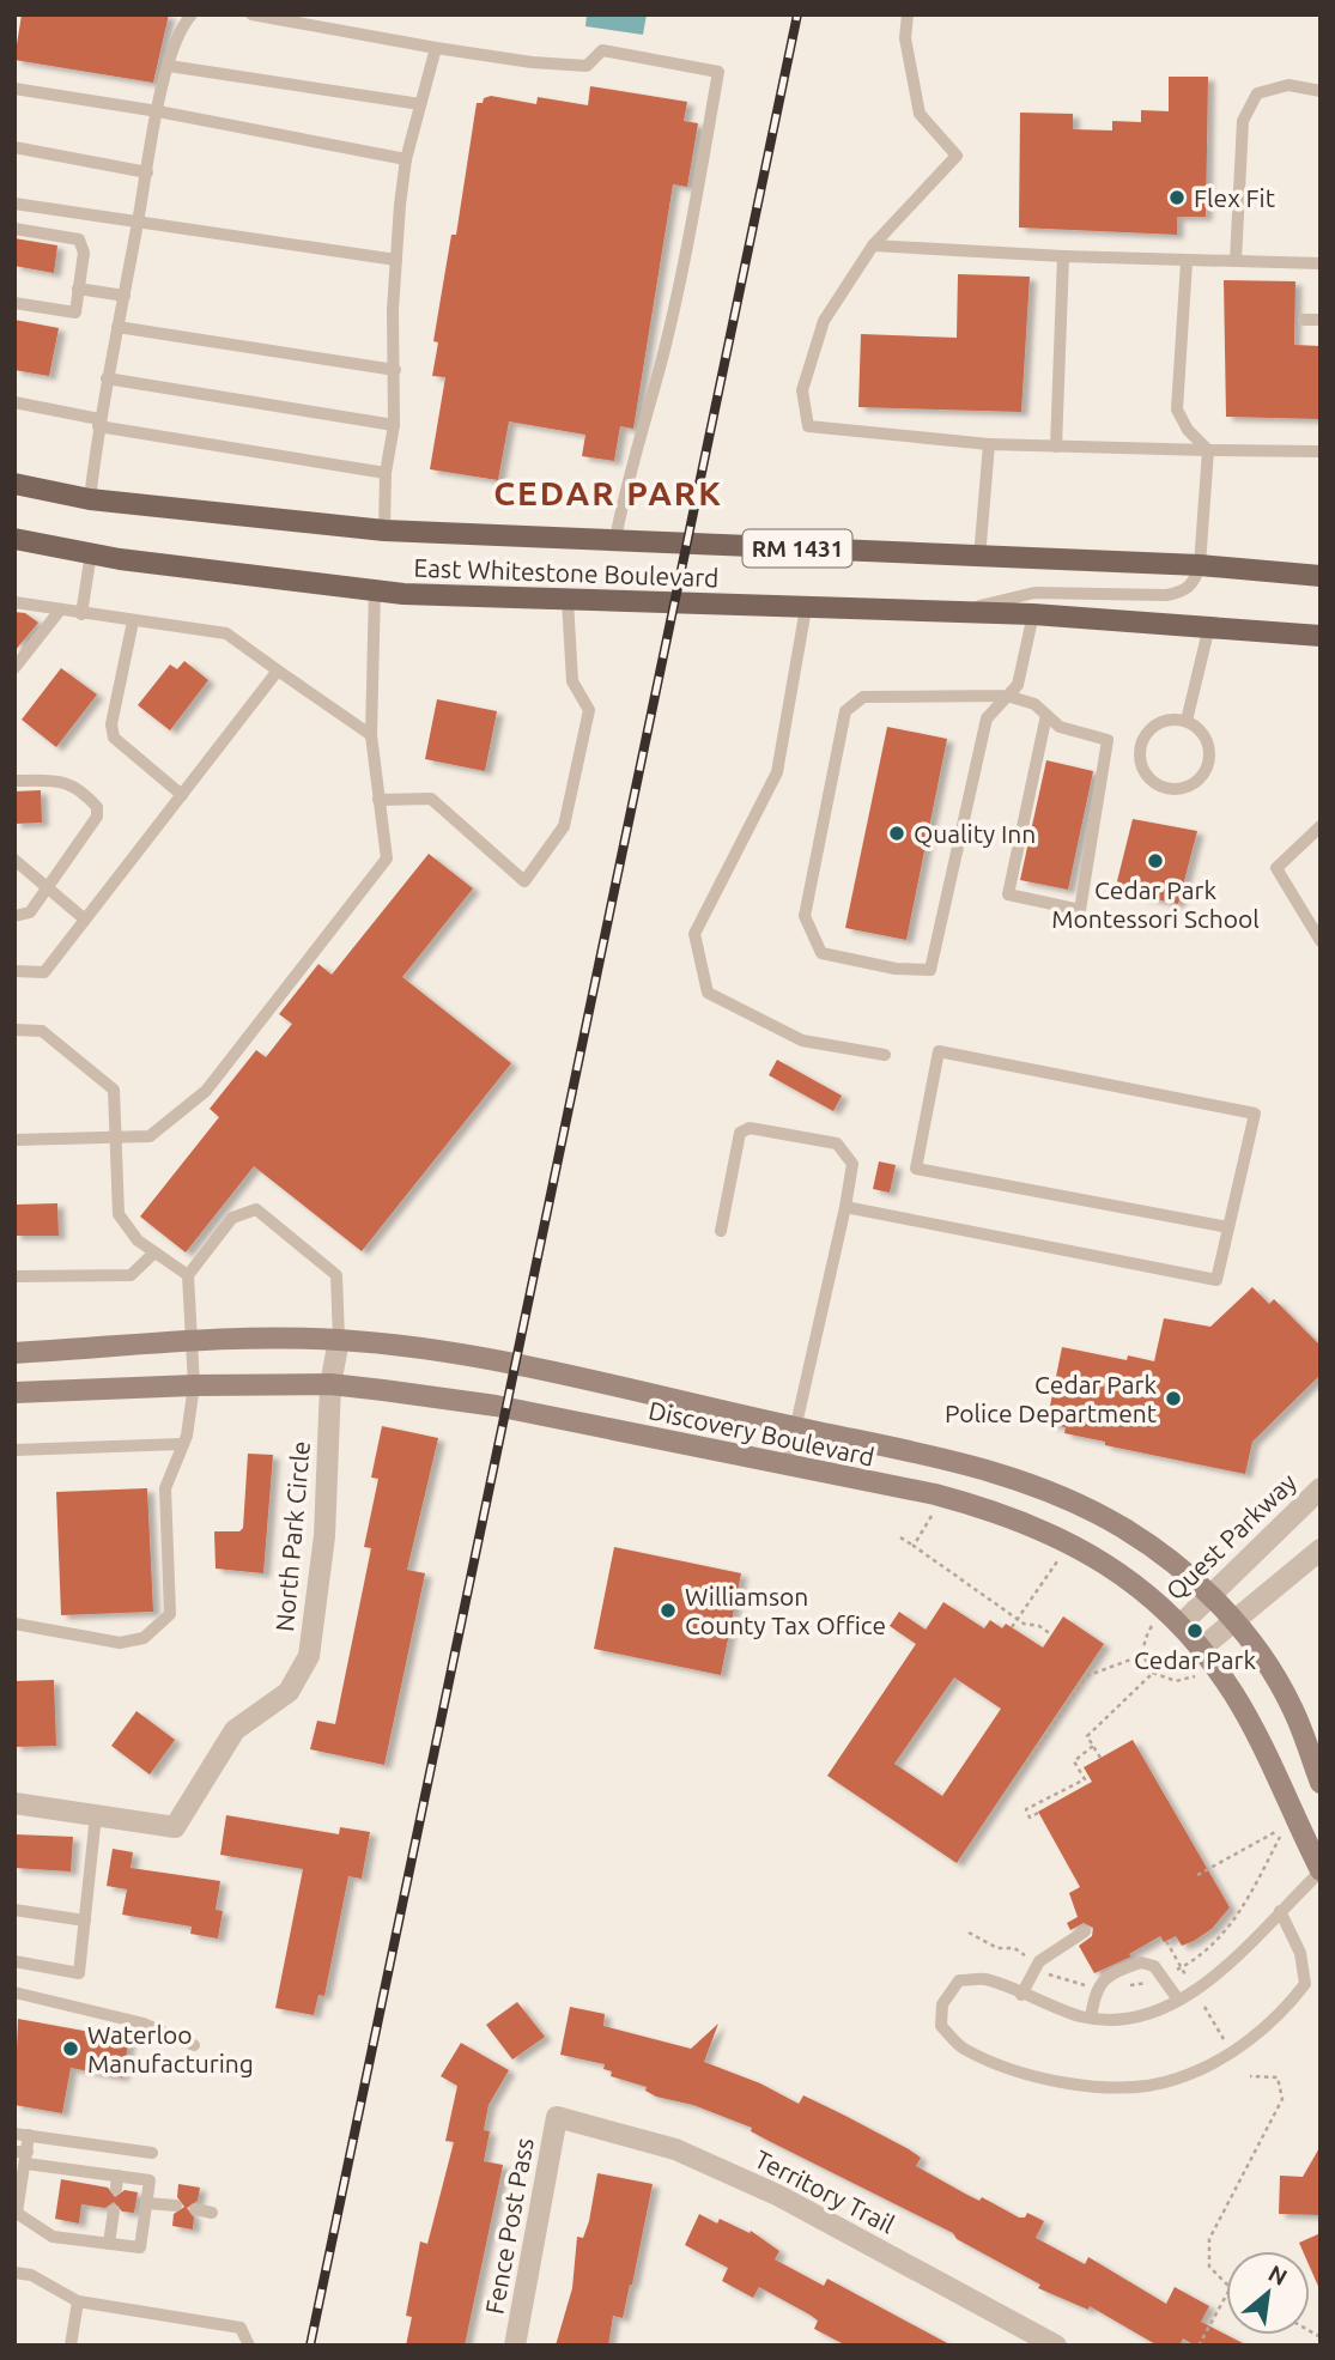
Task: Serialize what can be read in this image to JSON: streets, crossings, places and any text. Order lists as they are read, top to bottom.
{
  "streets": {
    "main road": ["RM 1431", "East Whitestone Boulevard"],
    "street": [
      "Discovery Boulevard",
      "North Park Circle",
      "Quest Parkway",
      "Territory Trail",
      "Fence Post Pass"
    ]
  },
  "crossings": [
    ["Discovery Boulevard", "North Park Circle"],
    ["Discovery Boulevard", "Quest Parkway"],
    ["Territory Trail", "Fence Post Pass"]
  ],
  "districts": ["CEDAR PARK"],
  "places": [
    "Flex Fit",
    "Quality Inn",
    "Cedar Park Montessori School",
    "Cedar Park Police Department",
    "Williamson County Tax Office",
    "Cedar Park",
    "Waterloo Manufacturing"
  ],
  "north": "top right"
}
